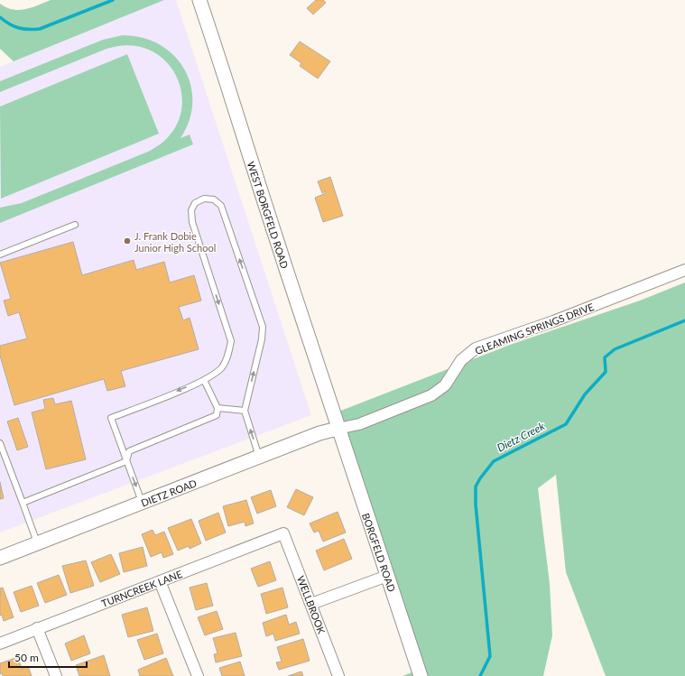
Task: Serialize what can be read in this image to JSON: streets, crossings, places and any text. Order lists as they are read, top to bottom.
{
  "streets": {
    "street": [
      "WEST BORGFELD ROAD",
      "GLEAMING SPRINGS DRIVE",
      "DIETZ ROAD",
      "BORGFELD ROAD",
      "TURNCREEK LANE",
      "WELLBROOK"
    ]
  },
  "crossings": [
    ["WEST BORGFELD ROAD", "GLEAMING SPRINGS DRIVE"],
    ["WEST BORGFELD ROAD", "DIETZ ROAD"],
    ["WEST BORGFELD ROAD", "BORGFELD ROAD"],
    ["GLEAMING SPRINGS DRIVE", "DIETZ ROAD"],
    ["GLEAMING SPRINGS DRIVE", "BORGFELD ROAD"],
    ["DIETZ ROAD", "BORGFELD ROAD"],
    ["TURNCREEK LANE", "WELLBROOK"]
  ],
  "water": ["Dietz Creek"],
  "places": ["J. Frank Dobie Junior High School"],
  "scale_bar": "50 m"
}
